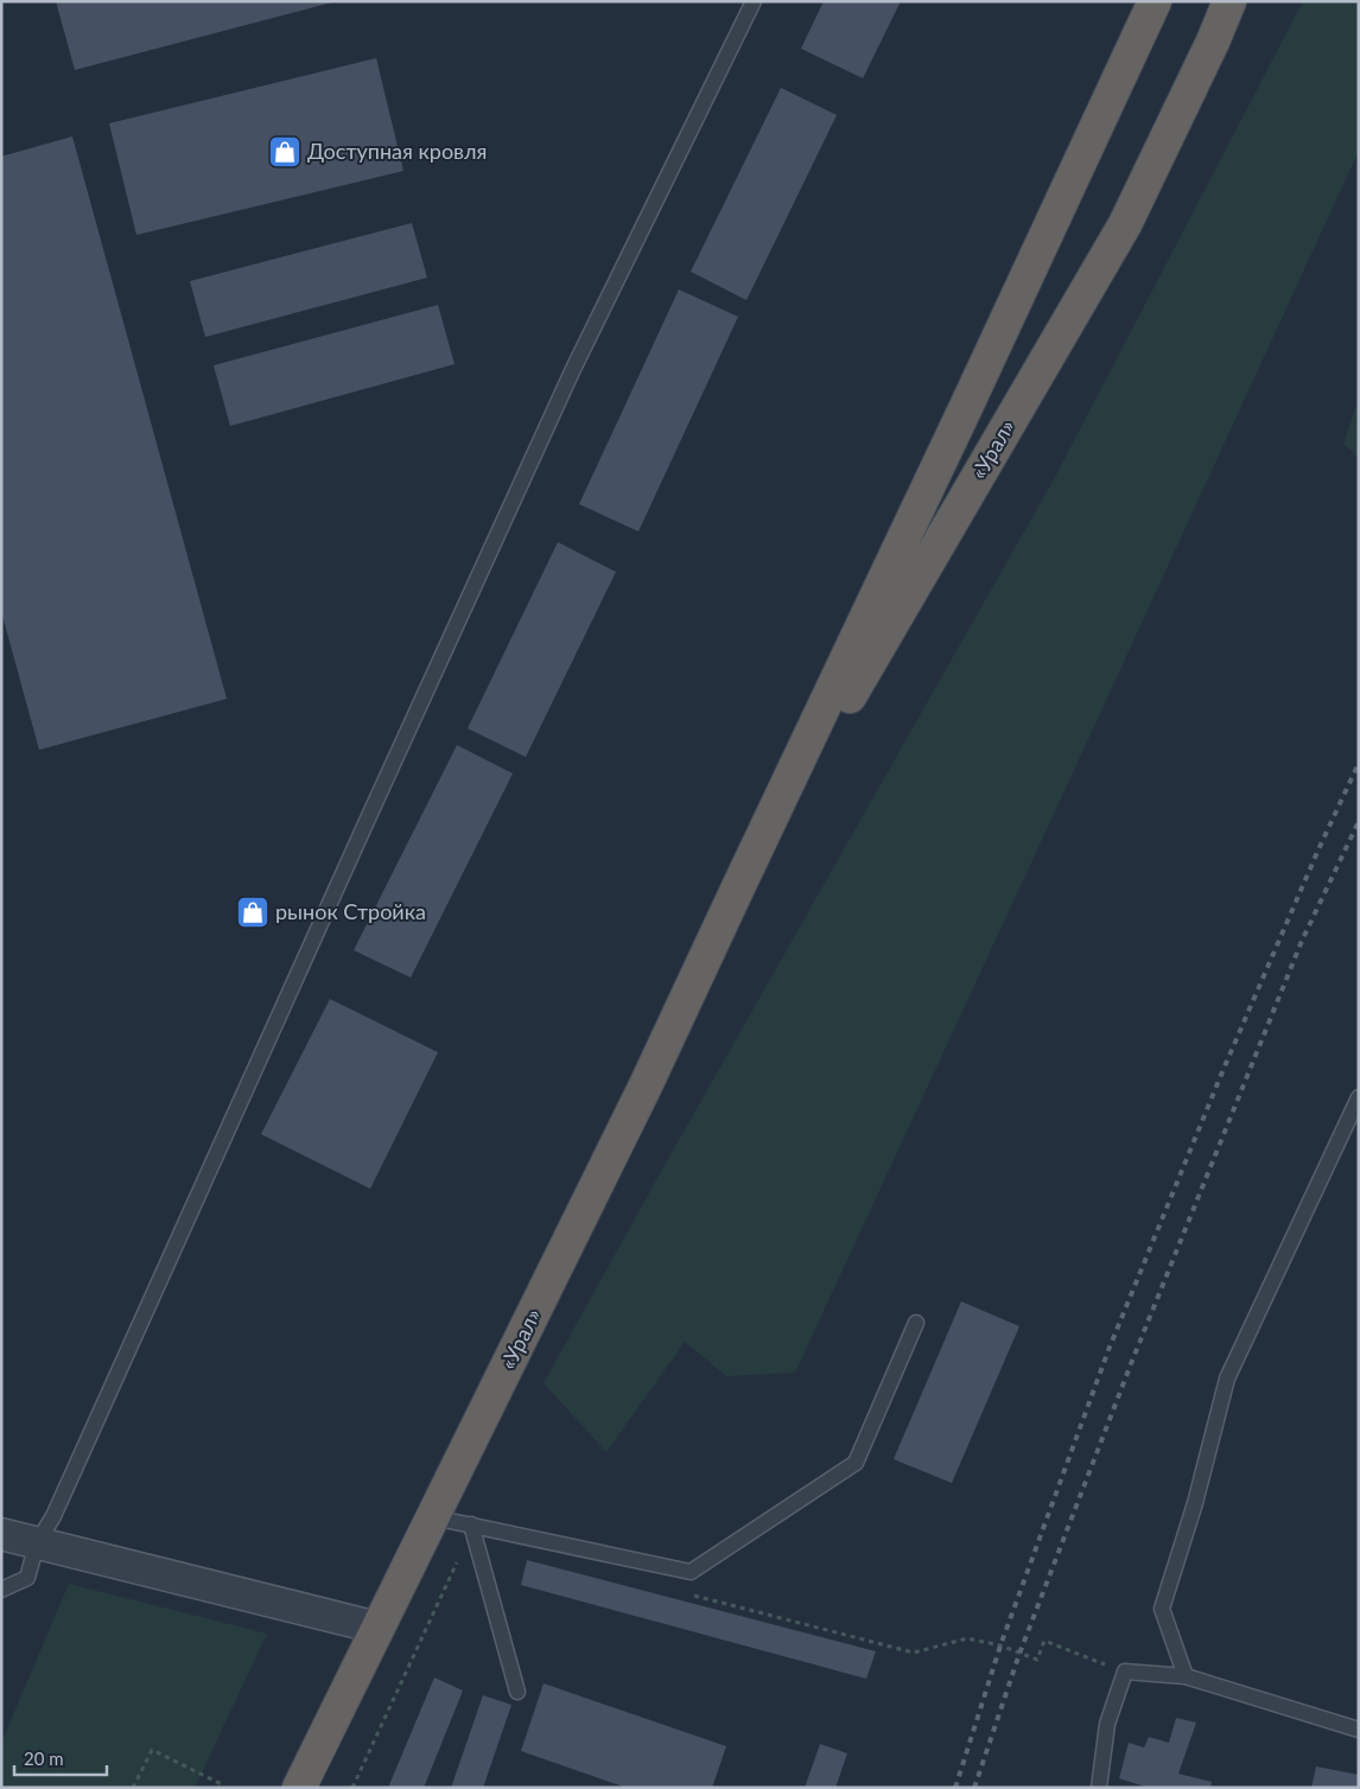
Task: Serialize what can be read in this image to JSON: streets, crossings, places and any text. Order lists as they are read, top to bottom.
{
  "streets": {
    "highway": ["«Урал»"]
  },
  "places": {
    "shop": ["Доступная кровля", "рынок Стройка"]
  },
  "scale_bar": "20 m"
}
